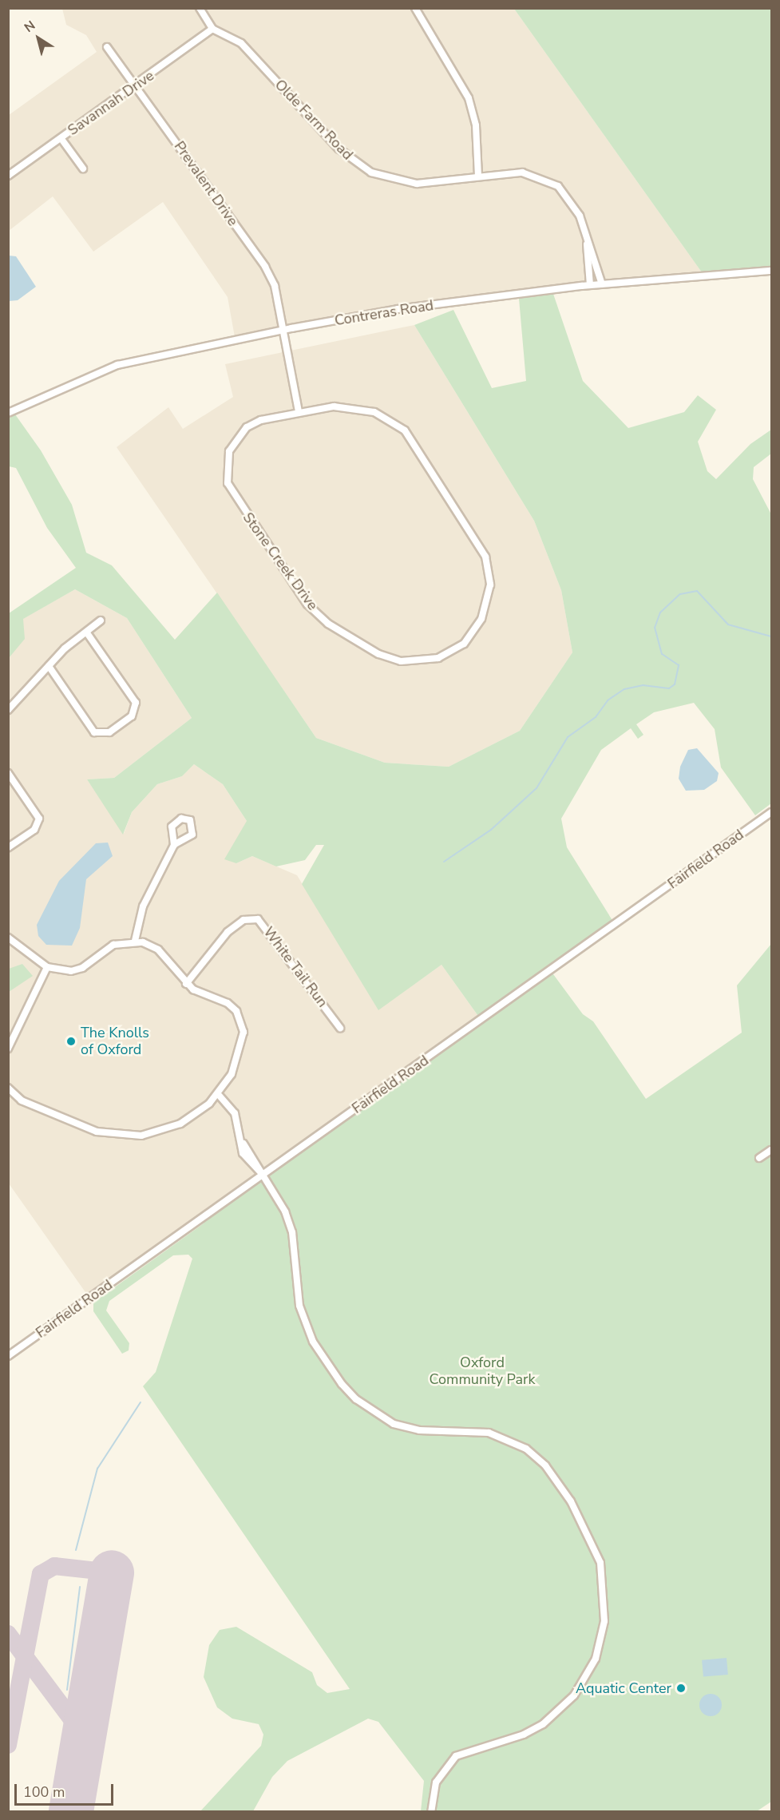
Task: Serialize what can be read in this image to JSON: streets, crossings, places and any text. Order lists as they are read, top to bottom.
{
  "streets": {
    "street": [
      "Savannah Drive",
      "Olde Farm Road",
      "Prevalent Drive",
      "Contreras Road",
      "Stone Creek Drive",
      "Fairfield Road",
      "White Tail Run"
    ]
  },
  "crossings": [
    ["Savannah Drive", "Olde Farm Road"],
    ["Savannah Drive", "Prevalent Drive"],
    ["Olde Farm Road", "Contreras Road"],
    ["Prevalent Drive", "Contreras Road"]
  ],
  "parks": ["Oxford Community Park"],
  "places": ["The Knolls of Oxford", "Aquatic Center"],
  "scale_bar": "100 m",
  "north": "top left"
}
